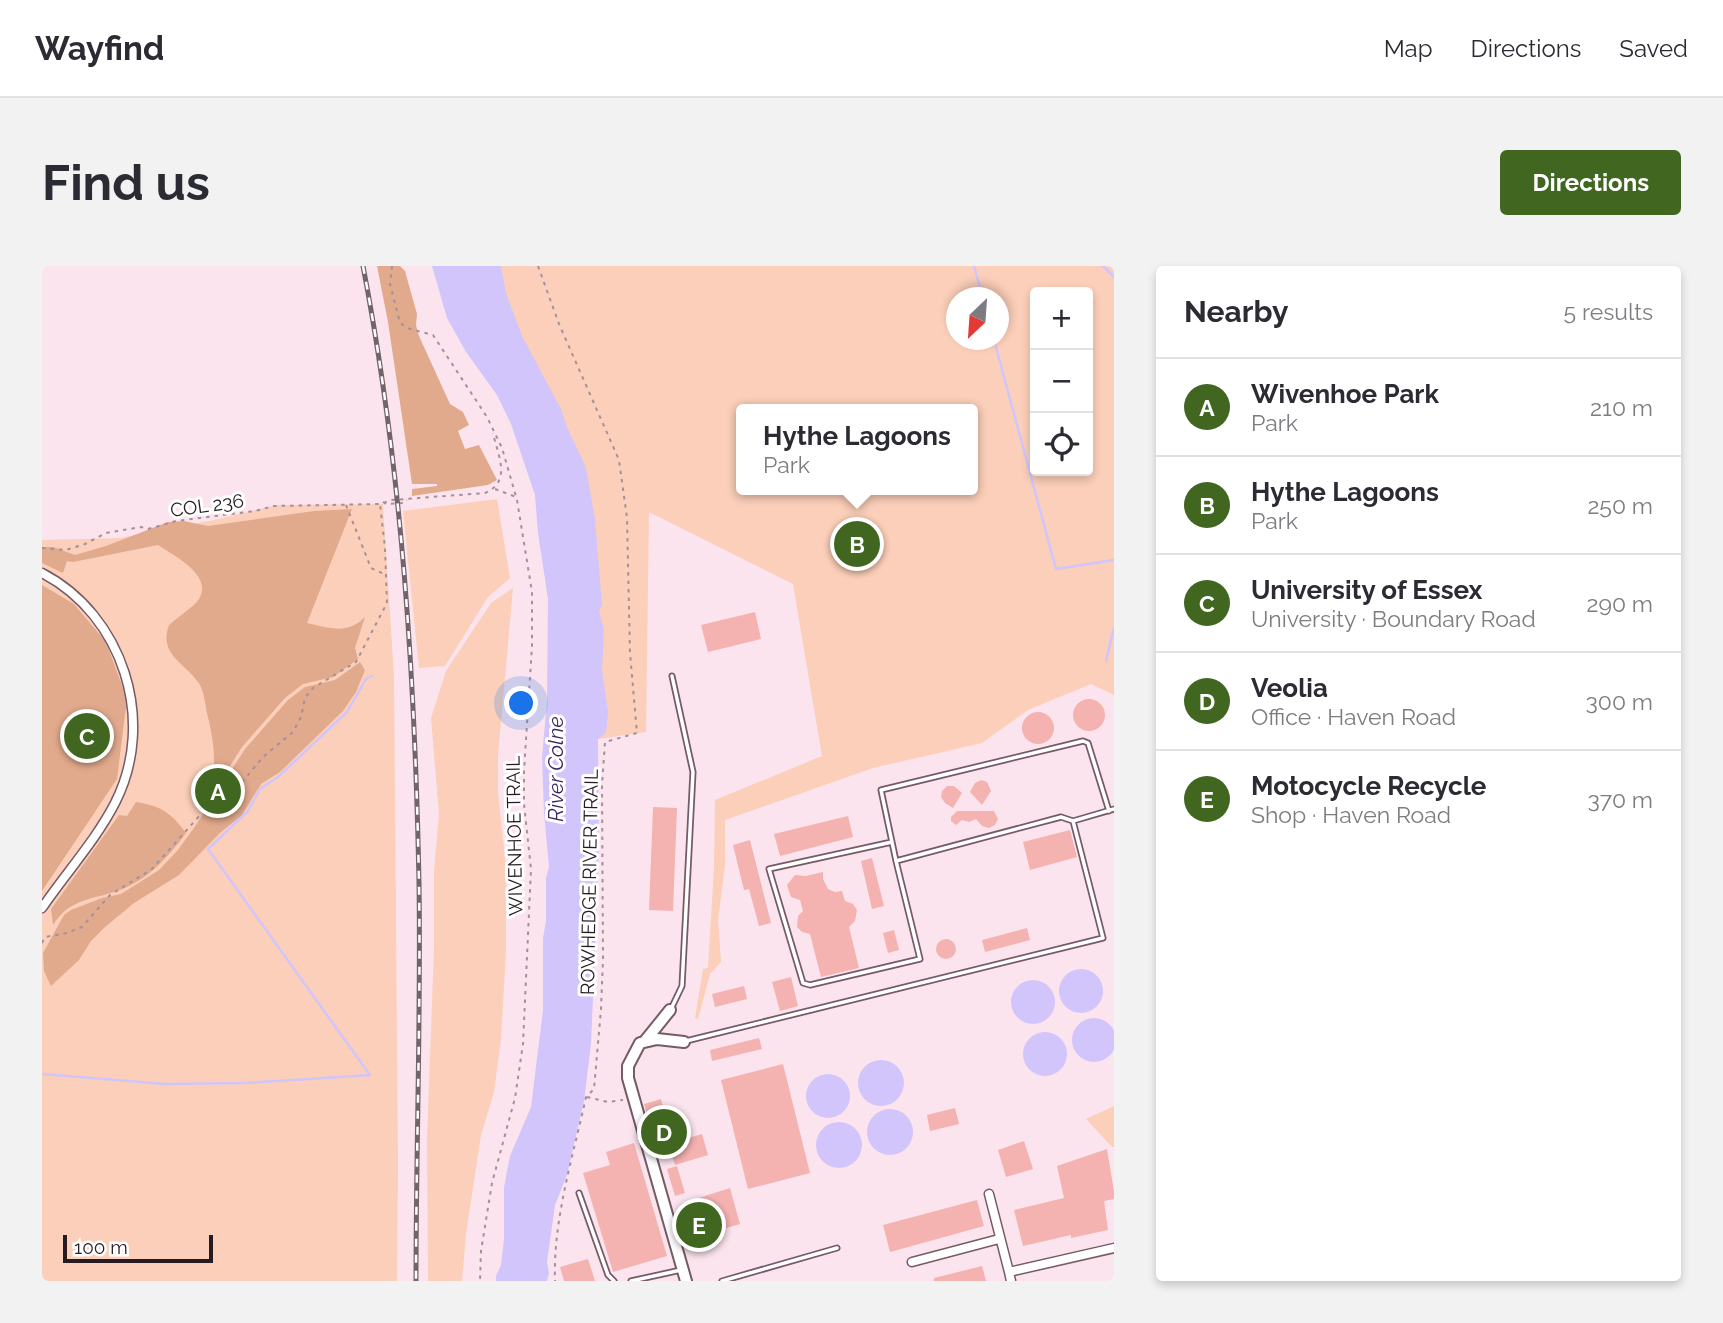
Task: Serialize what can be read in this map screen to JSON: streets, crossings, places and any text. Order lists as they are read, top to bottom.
{
  "streets": {
    "path": ["COL 236", "WIVENHOE TRAIL", "ROWHEDGE RIVER TRAIL"]
  },
  "water": ["River Colne"],
  "scale_bar": "100 m",
  "north": "bottom left",
  "page": {
    "header": "Wayfind",
    "nav": ["Map", "Directions", "Saved"],
    "buttons": "Directions",
    "title": "Find us",
    "heading": ["Nearby", "5 results"],
    "map_buttons": ["+", "−"],
    "list": [
      {
        "mark": "A",
        "name": "Wivenhoe Park",
        "note": "Park",
        "value": "210 m"
      },
      {
        "mark": "B",
        "name": "Hythe Lagoons",
        "note": "Park",
        "value": "250 m"
      },
      {
        "mark": "C",
        "name": "University of Essex",
        "note": "University · Boundary Road",
        "value": "290 m"
      },
      {
        "mark": "D",
        "name": "Veolia",
        "note": "Office · Haven Road",
        "value": "300 m"
      },
      {
        "mark": "E",
        "name": "Motocycle Recycle",
        "note": "Shop · Haven Road",
        "value": "370 m"
      }
    ],
    "popup": ["Hythe Lagoons", "Park"],
    "pins": [
      "B",
      "C",
      "A",
      "D",
      "E"
    ],
    "scale": "100 m"
  }
}
